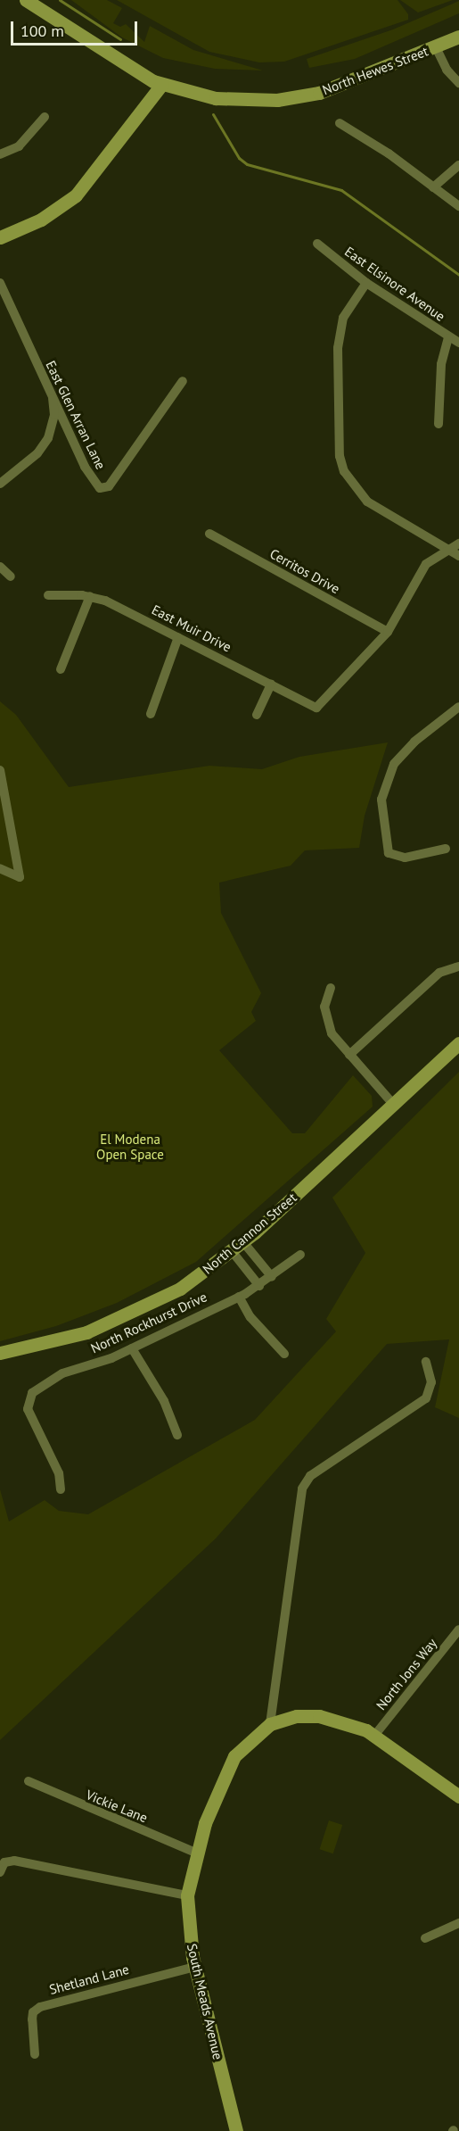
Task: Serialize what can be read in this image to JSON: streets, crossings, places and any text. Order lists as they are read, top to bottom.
{
  "streets": {
    "main road": ["North Hewes Street", "North Cannon Street", "South Meads Avenue"],
    "street": [
      "East Elsinore Avenue",
      "East Glen Arran Lane",
      "Cerritos Drive",
      "East Muir Drive",
      "North Rockhurst Drive",
      "North Jons Way",
      "Vickie Lane",
      "Shetland Lane"
    ]
  },
  "crossings": [
    ["Cerritos Drive", "East Muir Drive"],
    ["North Jons Way", "South Meads Avenue"],
    ["Vickie Lane", "South Meads Avenue"],
    ["Shetland Lane", "South Meads Avenue"]
  ],
  "parks": ["El Modena Open Space"],
  "scale_bar": "100 m"
}
